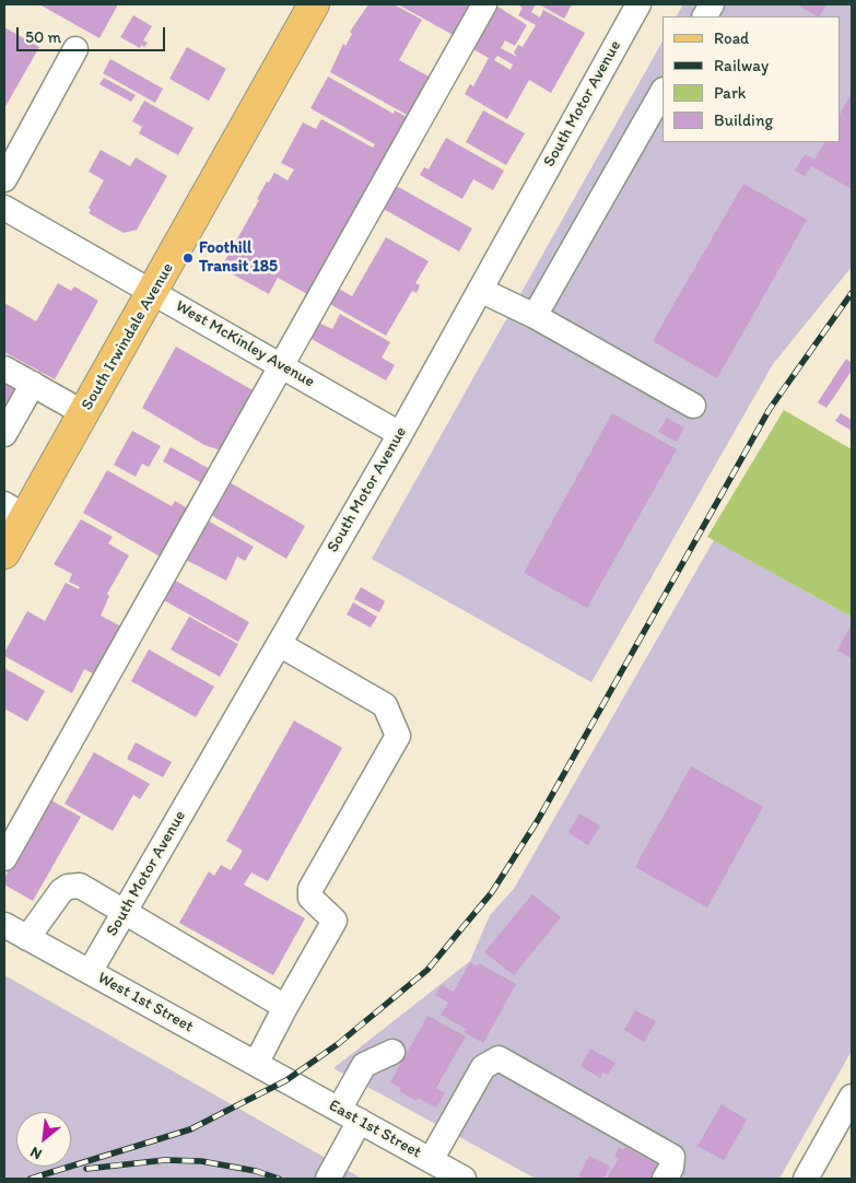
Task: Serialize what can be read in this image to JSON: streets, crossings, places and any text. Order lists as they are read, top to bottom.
{
  "streets": {
    "main road": ["South Irwindale Avenue"],
    "street": [
      "South Motor Avenue",
      "West McKinley Avenue",
      "West 1st Street",
      "East 1st Street"
    ]
  },
  "crossings": [
    ["South Motor Avenue", "West McKinley Avenue"],
    ["South Motor Avenue", "West 1st Street"],
    ["South Irwindale Avenue", "West McKinley Avenue"],
    ["West 1st Street", "East 1st Street"]
  ],
  "places": ["Foothill Transit 185"],
  "legend": [
    "Road",
    "Railway",
    "Park",
    "Building"
  ],
  "scale_bar": "50 m",
  "north": "bottom left"
}
